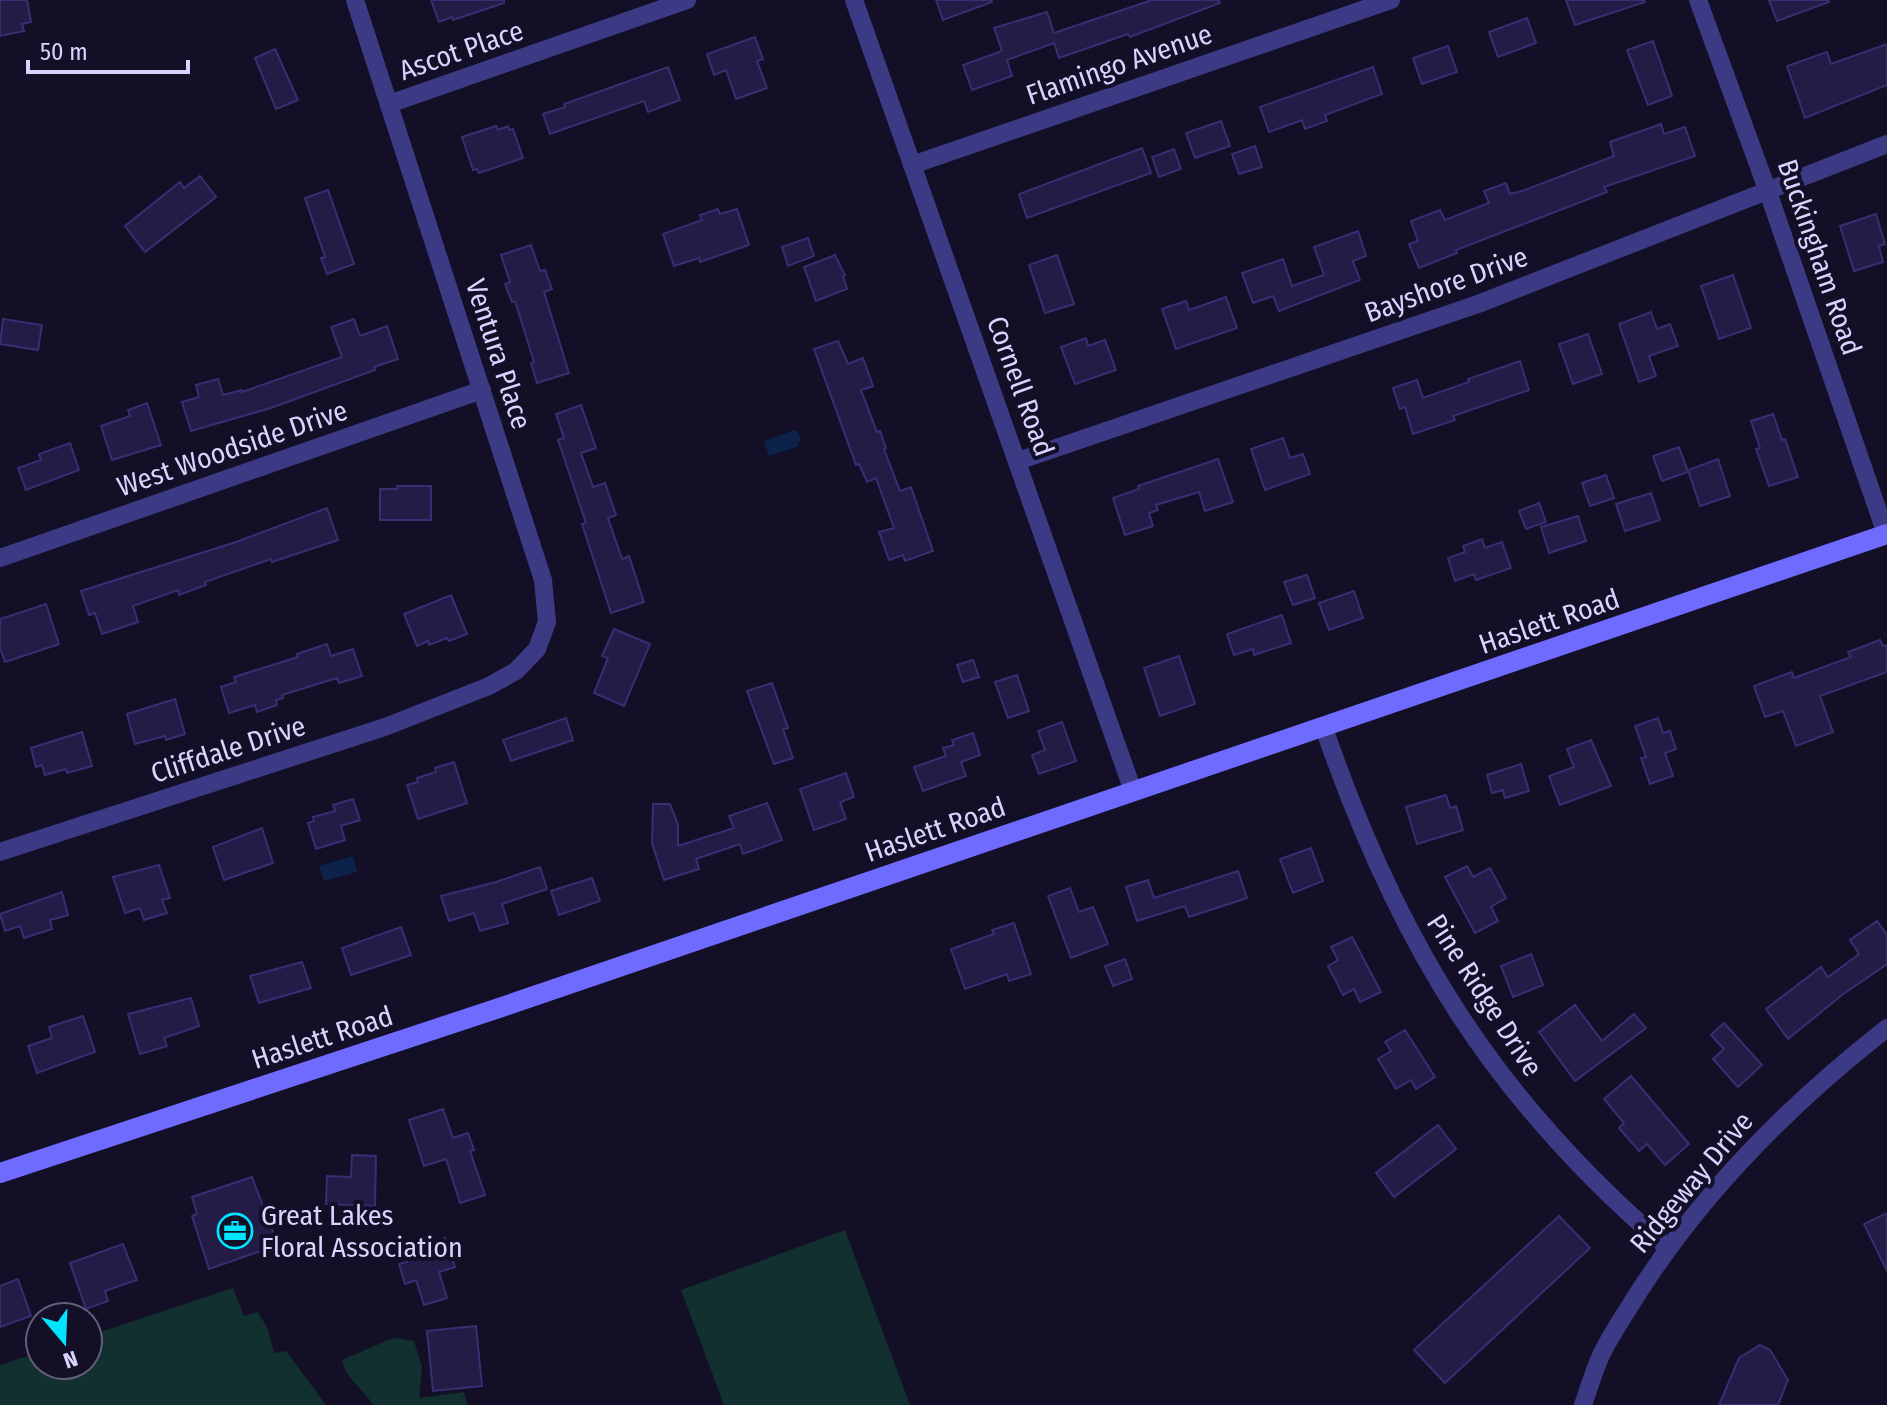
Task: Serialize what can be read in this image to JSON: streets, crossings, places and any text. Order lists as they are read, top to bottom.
{
  "streets": {
    "street": [
      "Ascot Place",
      "Flamingo Avenue",
      "Buckingham Road",
      "Bayshore Drive",
      "Ventura Place",
      "Cornell Road",
      "West Woodside Drive",
      "Haslett Road",
      "Cliffdale Drive",
      "Pine Ridge Drive",
      "Ridgeway Drive"
    ]
  },
  "crossings": [
    ["Ascot Place", "Ventura Place"],
    ["Flamingo Avenue", "Cornell Road"],
    ["Buckingham Road", "Bayshore Drive"],
    ["Buckingham Road", "Haslett Road"],
    ["Bayshore Drive", "Cornell Road"],
    ["Ventura Place", "West Woodside Drive"],
    ["Ventura Place", "Cliffdale Drive"],
    ["Cornell Road", "Haslett Road"],
    ["Haslett Road", "Pine Ridge Drive"],
    ["Pine Ridge Drive", "Ridgeway Drive"]
  ],
  "places": {
    "office": ["Great Lakes Floral Association"]
  },
  "scale_bar": "50 m",
  "north": "bottom"
}
